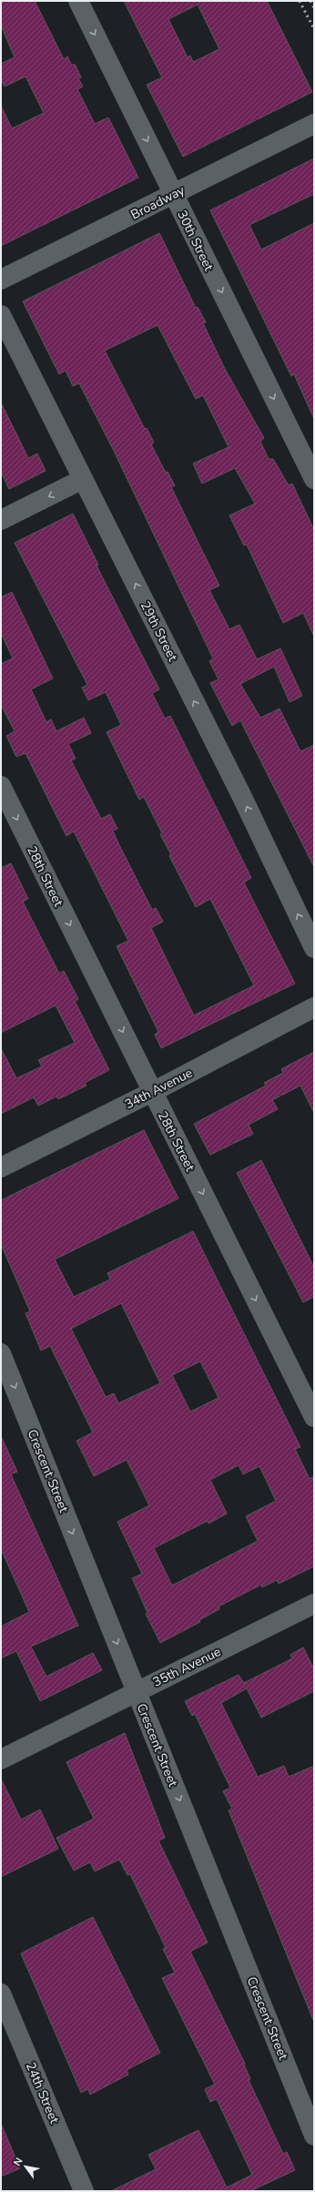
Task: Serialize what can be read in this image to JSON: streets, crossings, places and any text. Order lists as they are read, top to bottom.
{
  "streets": {
    "street": [
      "Broadway",
      "30th Street",
      "29th Street",
      "28th Street",
      "34th Avenue",
      "Crescent Street",
      "35th Avenue",
      "24th Street"
    ]
  },
  "crossings": [
    ["Broadway", "30th Street"],
    ["28th Street", "34th Avenue"],
    ["Crescent Street", "35th Avenue"]
  ],
  "one_way": [
    "30th Street",
    "29th Street",
    "28th Street",
    "Crescent Street"
  ],
  "north": "top left"
}
